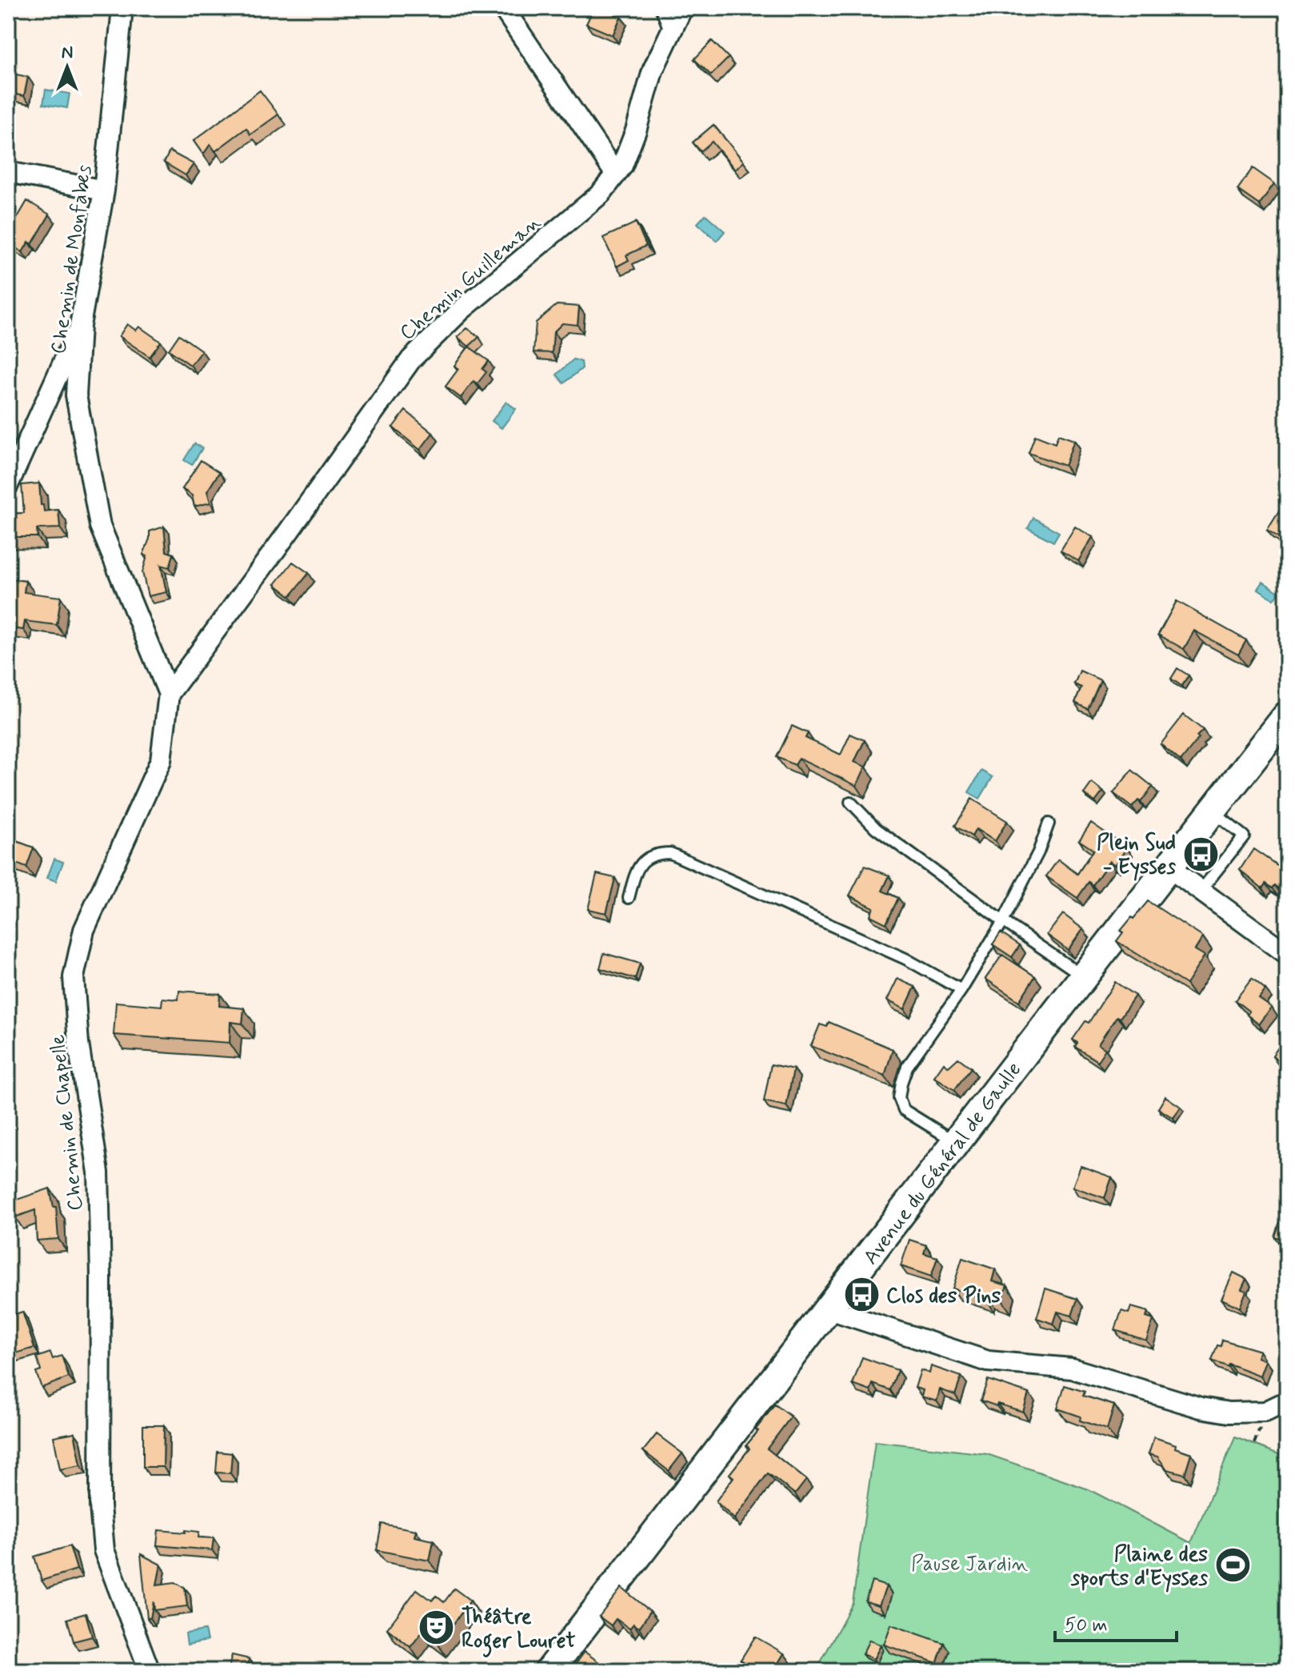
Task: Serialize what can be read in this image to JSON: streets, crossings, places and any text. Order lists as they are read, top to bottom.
{
  "streets": {
    "main road": ["Avenue du Général de Gaulle"],
    "street": ["Chemin de Monfabes", "Chemin Guilleman", "Chemin de Chapelle"]
  },
  "crossings": [
    ["Chemin de Monfabes", "Chemin Guilleman"],
    ["Chemin de Monfabes", "Chemin de Chapelle"],
    ["Chemin Guilleman", "Chemin de Chapelle"]
  ],
  "parks": ["Pause Jardin"],
  "places": {
    "bus stop": ["Plein Sud - Eysses", "Clos des Pins"],
    "sports": ["Plaine des sports d'Eysses"],
    "theatre": ["Théâtre Roger Louret"]
  },
  "scale_bar": "50 m",
  "north": "top"
}
